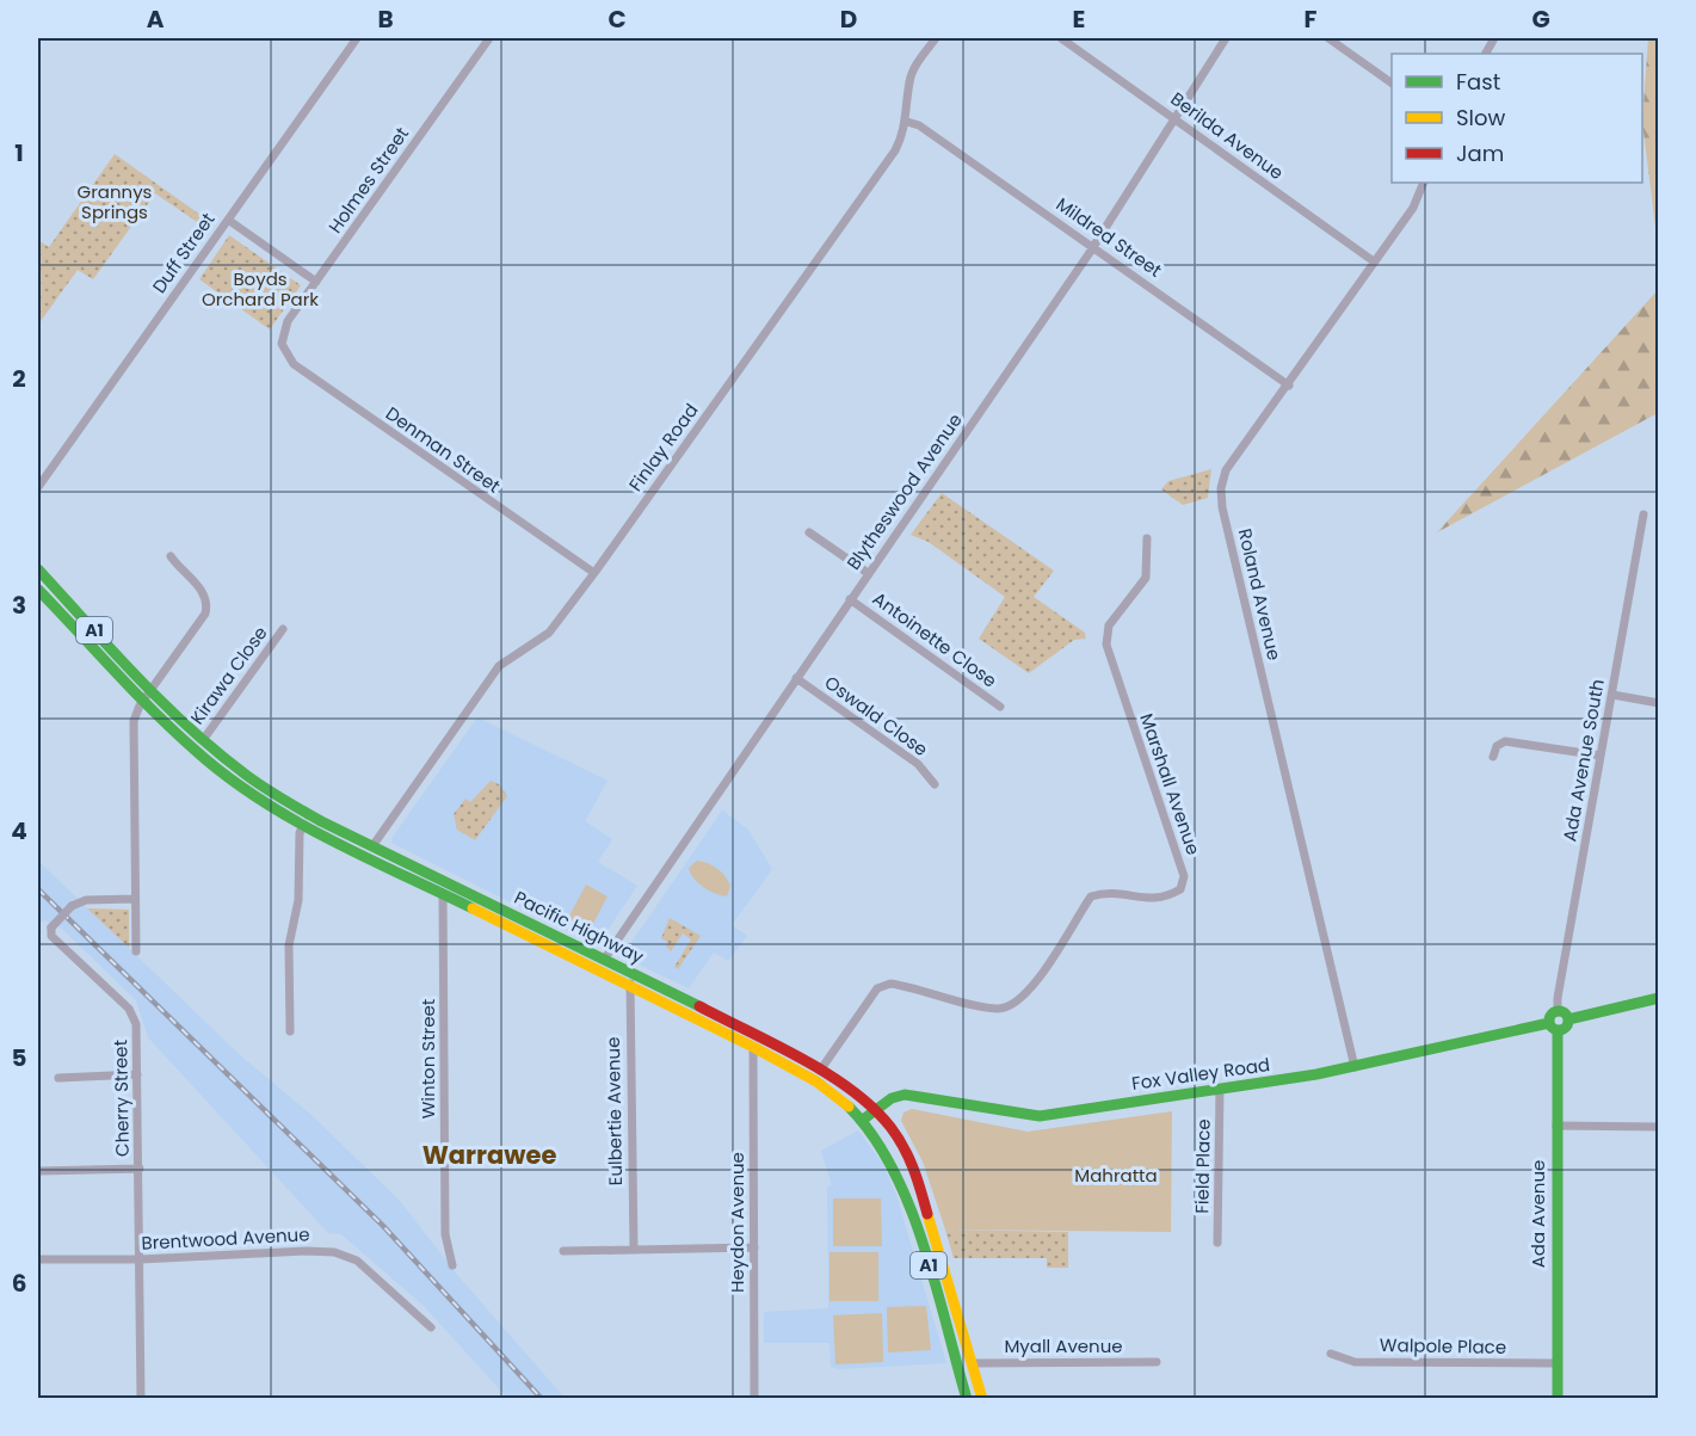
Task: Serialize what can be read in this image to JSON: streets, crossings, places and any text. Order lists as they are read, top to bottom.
{
  "streets": {
    "main road": [
      "A1",
      "Pacific Highway",
      "Fox Valley Road",
      "Ada Avenue"
    ],
    "street": [
      "Berilda Avenue",
      "Holmes Street",
      "Mildred Street",
      "Duff Street",
      "Finlay Road",
      "Denman Street",
      "Blytheswood Avenue",
      "Roland Avenue",
      "Antoinette Close",
      "Kirawa Close",
      "Oswald Close",
      "Ada Avenue South",
      "Marshall Avenue",
      "Winton Street",
      "Cherry Street",
      "Eulbertie Avenue",
      "Field Place",
      "Heydon Avenue",
      "Brentwood Avenue",
      "Myall Avenue",
      "Walpole Place"
    ]
  },
  "crossings": [
    ["Berilda Avenue", "Blytheswood Avenue"],
    ["Berilda Avenue", "Roland Avenue"],
    ["Holmes Street", "Denman Street"],
    ["Mildred Street", "Finlay Road"],
    ["Mildred Street", "Blytheswood Avenue"],
    ["Mildred Street", "Roland Avenue"],
    ["Finlay Road", "Denman Street"],
    ["Finlay Road", "Pacific Highway"],
    ["Blytheswood Avenue", "Antoinette Close"],
    ["Blytheswood Avenue", "Oswald Close"],
    ["Blytheswood Avenue", "Pacific Highway"],
    ["Roland Avenue", "Fox Valley Road"],
    ["Kirawa Close", "Pacific Highway"],
    ["Marshall Avenue", "Pacific Highway"],
    ["Pacific Highway", "Winton Street"],
    ["Pacific Highway", "Fox Valley Road"],
    ["Pacific Highway", "Eulbertie Avenue"],
    ["Pacific Highway", "Heydon Avenue"],
    ["Pacific Highway", "Myall Avenue"],
    ["Fox Valley Road", "Field Place"],
    ["Fox Valley Road", "Ada Avenue"],
    ["Cherry Street", "Brentwood Avenue"],
    ["Ada Avenue", "Walpole Place"]
  ],
  "districts": ["Warrawee"],
  "parks": ["Grannys Springs", "Boyds Orchard Park", "Mahratta"],
  "legend": ["Fast", "Slow", "Jam"],
  "grid": {
    "columns": [
      "A",
      "B",
      "C",
      "D",
      "E",
      "F",
      "G"
    ],
    "rows": [
      "1",
      "2",
      "3",
      "4",
      "5",
      "6"
    ]
  }
}
